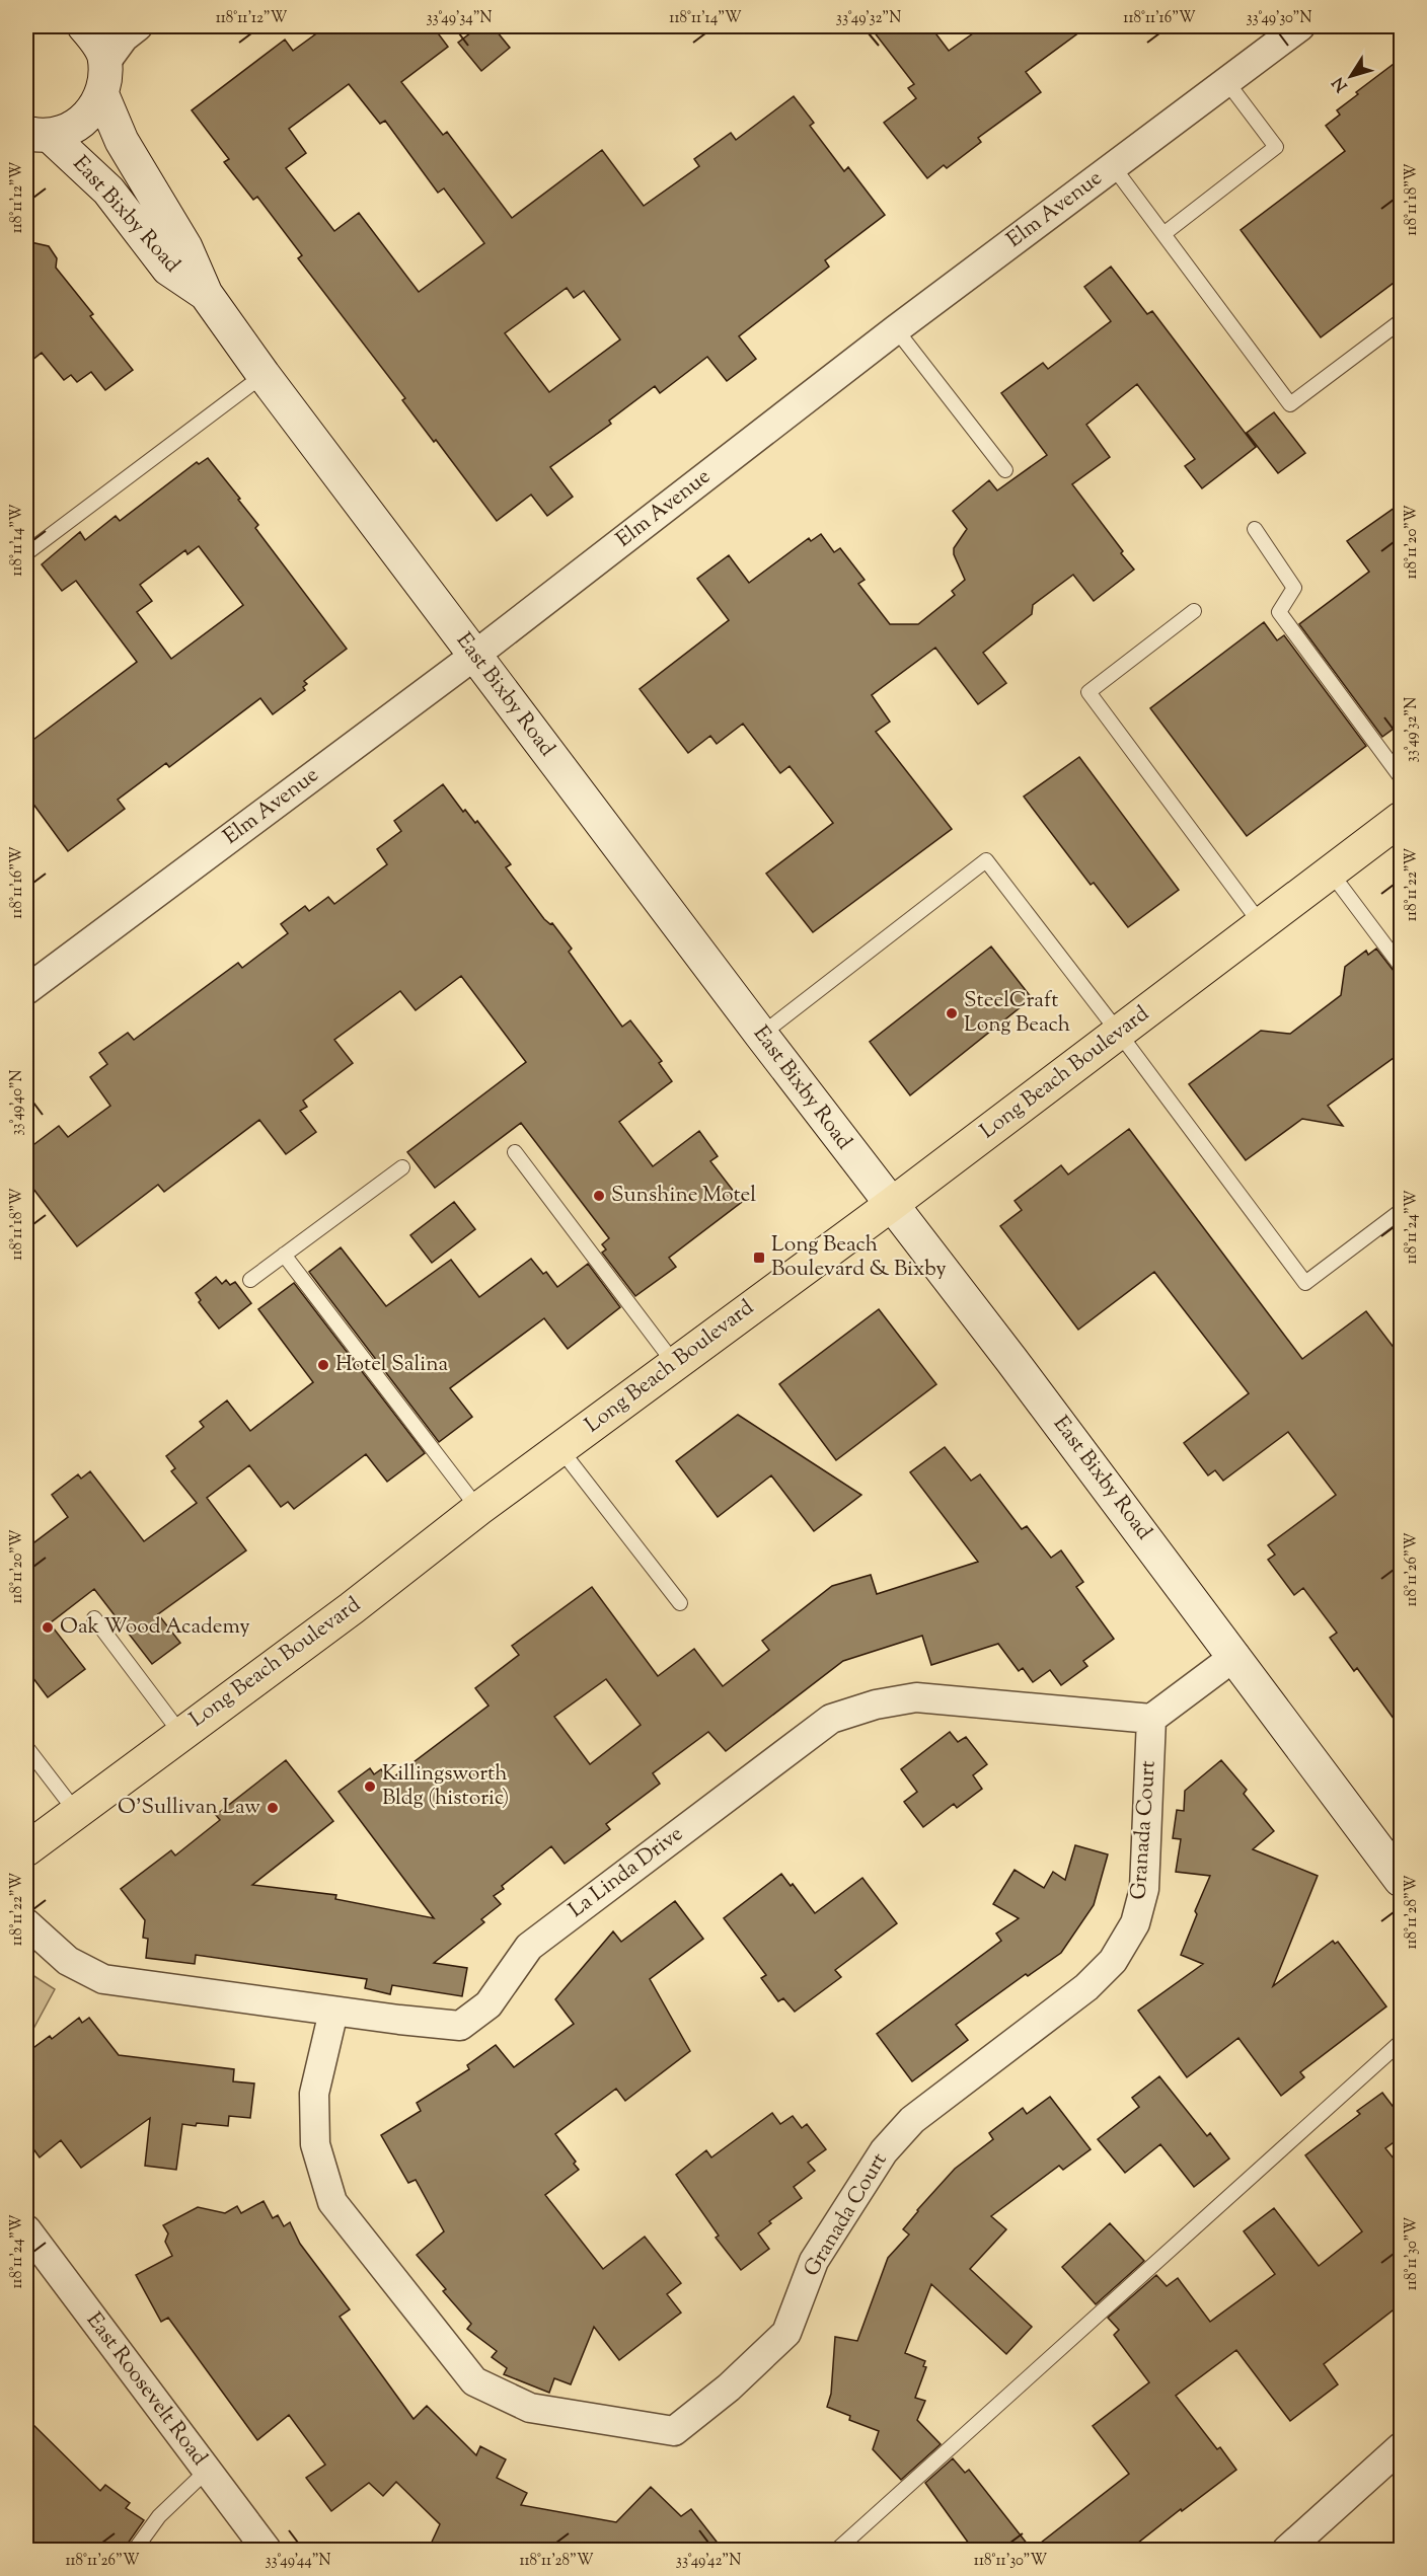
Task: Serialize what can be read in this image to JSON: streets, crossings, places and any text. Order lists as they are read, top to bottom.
{
  "streets": {
    "main road": ["Long Beach Boulevard"],
    "street": [
      "Elm Avenue",
      "East Bixby Road",
      "Granada Court",
      "La Linda Drive",
      "East Roosevelt Road"
    ]
  },
  "crossings": [
    ["Elm Avenue", "East Bixby Road"],
    ["East Bixby Road", "Long Beach Boulevard"],
    ["Granada Court", "La Linda Drive"]
  ],
  "places": {
    "other": [
      "SteelCraft Long Beach",
      "Sunshine Motel",
      "Hotel Salina",
      "Oak Wood Academy",
      "Killingsworth Bldg (historic)",
      "O'Sullivan Law"
    ],
    "transit": ["Long Beach Boulevard & Bixby"]
  },
  "north": "bottom left",
  "coordinates": [
    "118°11'12\"W",
    "33°49'34\"N",
    "118°11'14\"W",
    "33°49'32\"N",
    "118°11'16\"W",
    "33°49'30\"N",
    "118°11'18\"W",
    "118°11'20\"W",
    "118°11'22\"W",
    "33°49'40\"N",
    "118°11'24\"W",
    "118°11'26\"W",
    "118°11'28\"W",
    "118°11'30\"W",
    "33°49'44\"N",
    "33°49'42\"N"
  ]
}
